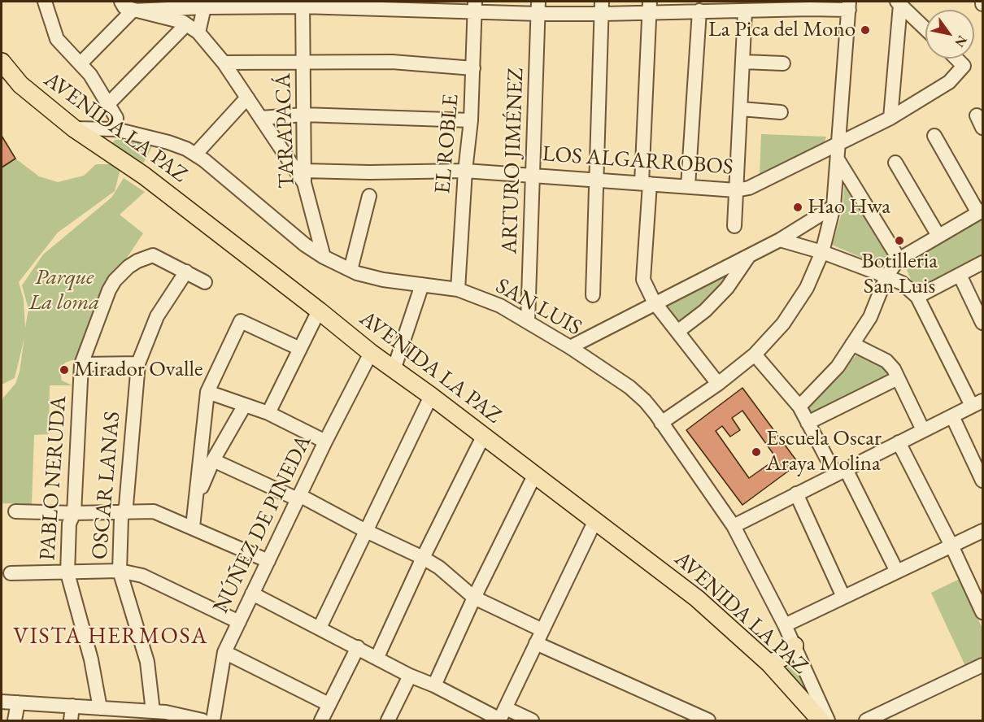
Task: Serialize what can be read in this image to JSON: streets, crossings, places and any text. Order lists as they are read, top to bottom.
{
  "streets": {
    "main road": ["AVENIDA LA PAZ"],
    "street": [
      "TARAPACÁ",
      "EL ROBLE",
      "ARTURO JIMÉNEZ",
      "LOS ALGARROBOS",
      "SAN LUIS",
      "PABLO NERUDA",
      "OSCAR LANAS",
      "NÚÑEZ DE PINEDA"
    ]
  },
  "crossings": [
    ["AVENIDA LA PAZ", "SAN LUIS"],
    ["AVENIDA LA PAZ", "NÚÑEZ DE PINEDA"],
    ["TARAPACÁ", "LOS ALGARROBOS"],
    ["TARAPACÁ", "SAN LUIS"],
    ["EL ROBLE", "LOS ALGARROBOS"],
    ["EL ROBLE", "SAN LUIS"],
    ["ARTURO JIMÉNEZ", "LOS ALGARROBOS"],
    ["ARTURO JIMÉNEZ", "SAN LUIS"],
    ["PABLO NERUDA", "OSCAR LANAS"]
  ],
  "districts": ["VISTA HERMOSA"],
  "parks": ["Parque La loma"],
  "places": [
    "La Pica del Mono",
    "Hao Hwa",
    "Botilleria San Luis",
    "Mirador Ovalle",
    "Escuela Oscar Araya Molina"
  ],
  "north": "bottom right"
}
